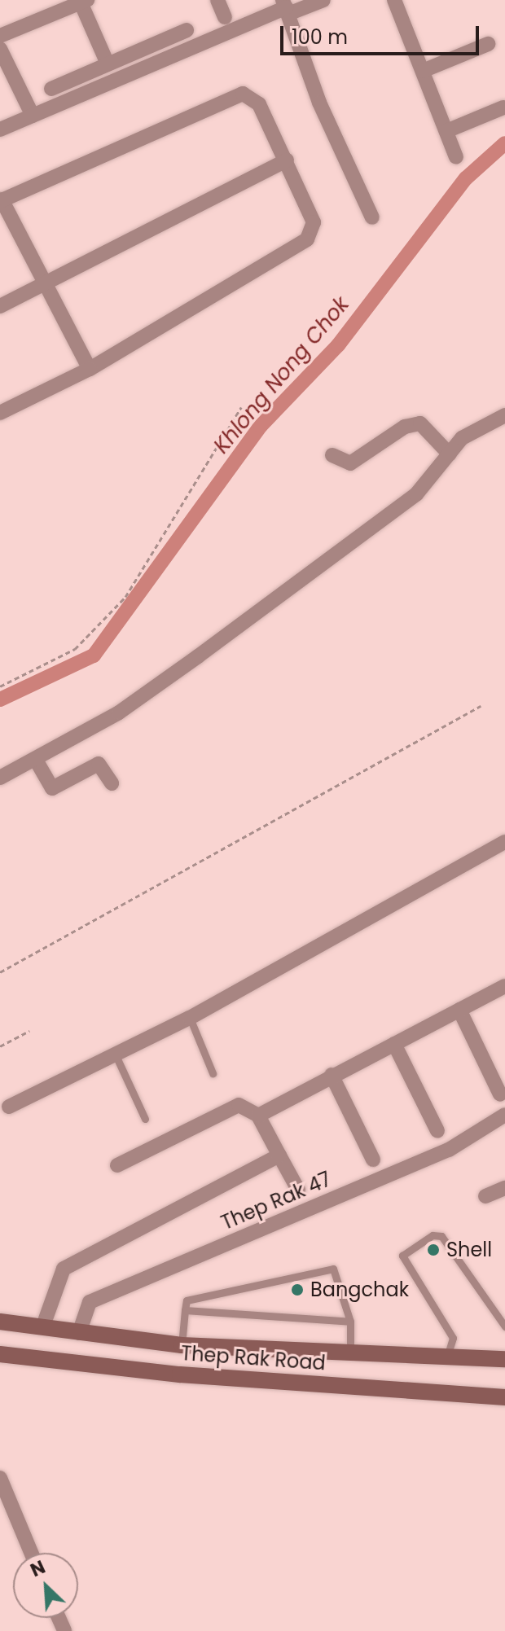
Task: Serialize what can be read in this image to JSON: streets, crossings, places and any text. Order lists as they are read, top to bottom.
{
  "streets": {
    "main road": ["Thep Rak Road"],
    "street": ["Thep Rak 47"]
  },
  "crossings": [
    ["Thep Rak 47", "Thep Rak Road"]
  ],
  "water": ["Khlong Nong Chok"],
  "places": ["Shell", "Bangchak"],
  "scale_bar": "100 m",
  "north": "top left"
}
